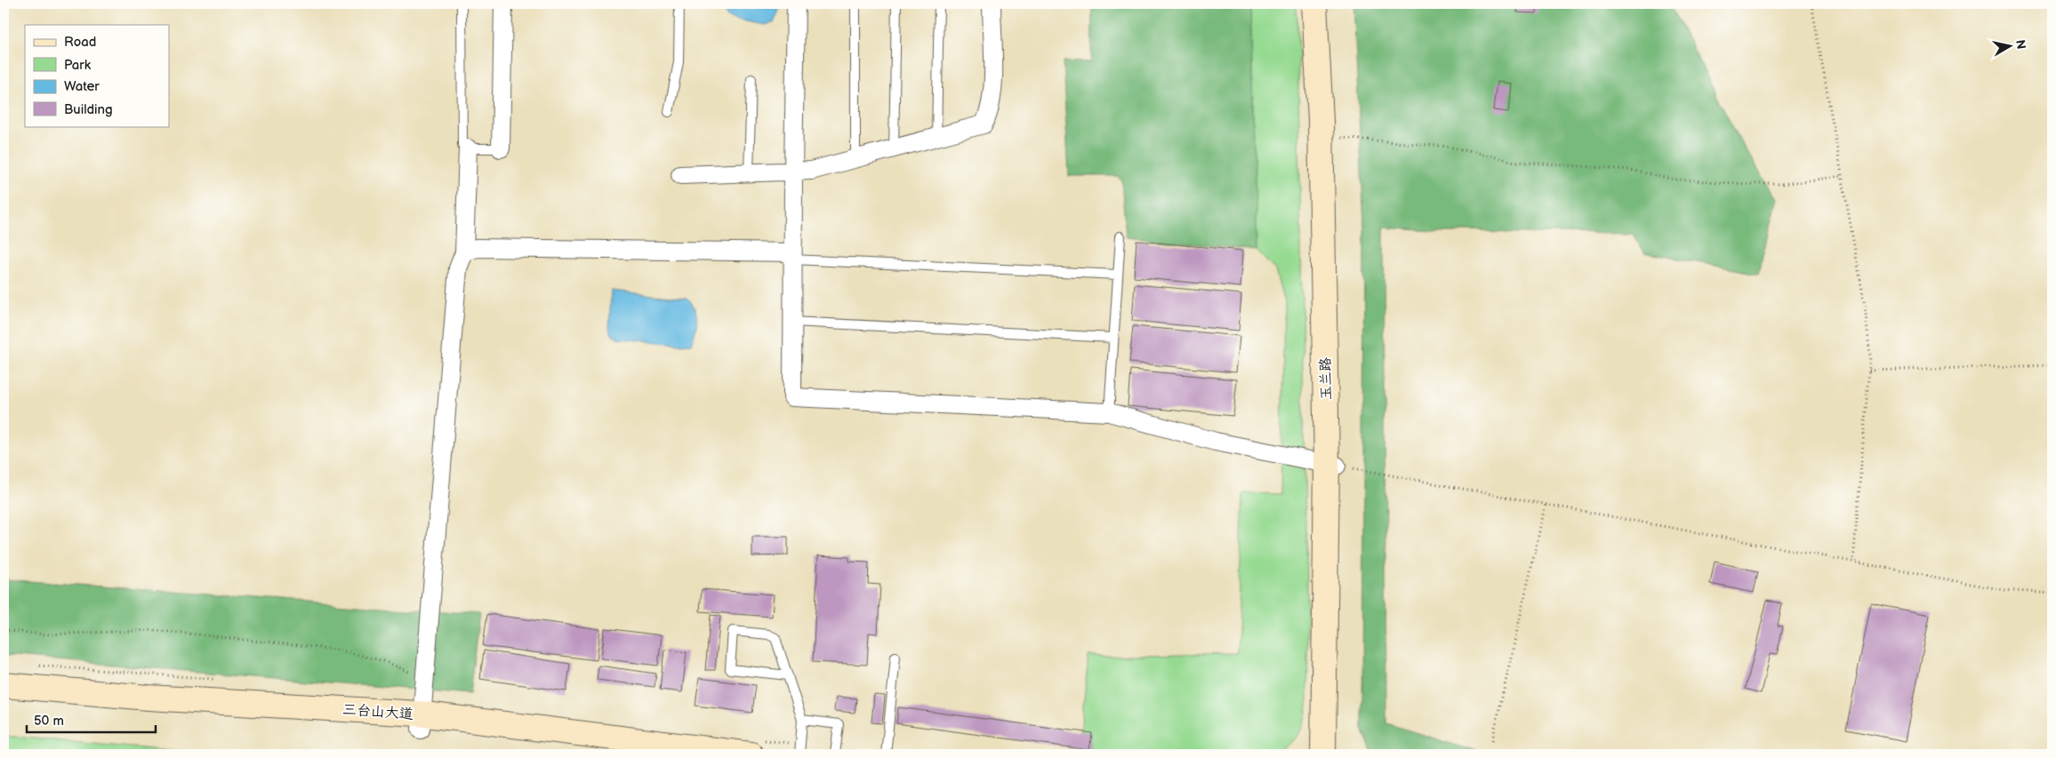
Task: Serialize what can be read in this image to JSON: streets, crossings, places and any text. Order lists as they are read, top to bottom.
{
  "streets": {
    "street": ["玉兰路", "三台山大道"]
  },
  "legend": [
    "Road",
    "Park",
    "Water",
    "Building"
  ],
  "scale_bar": "50 m",
  "north": "right"
}
